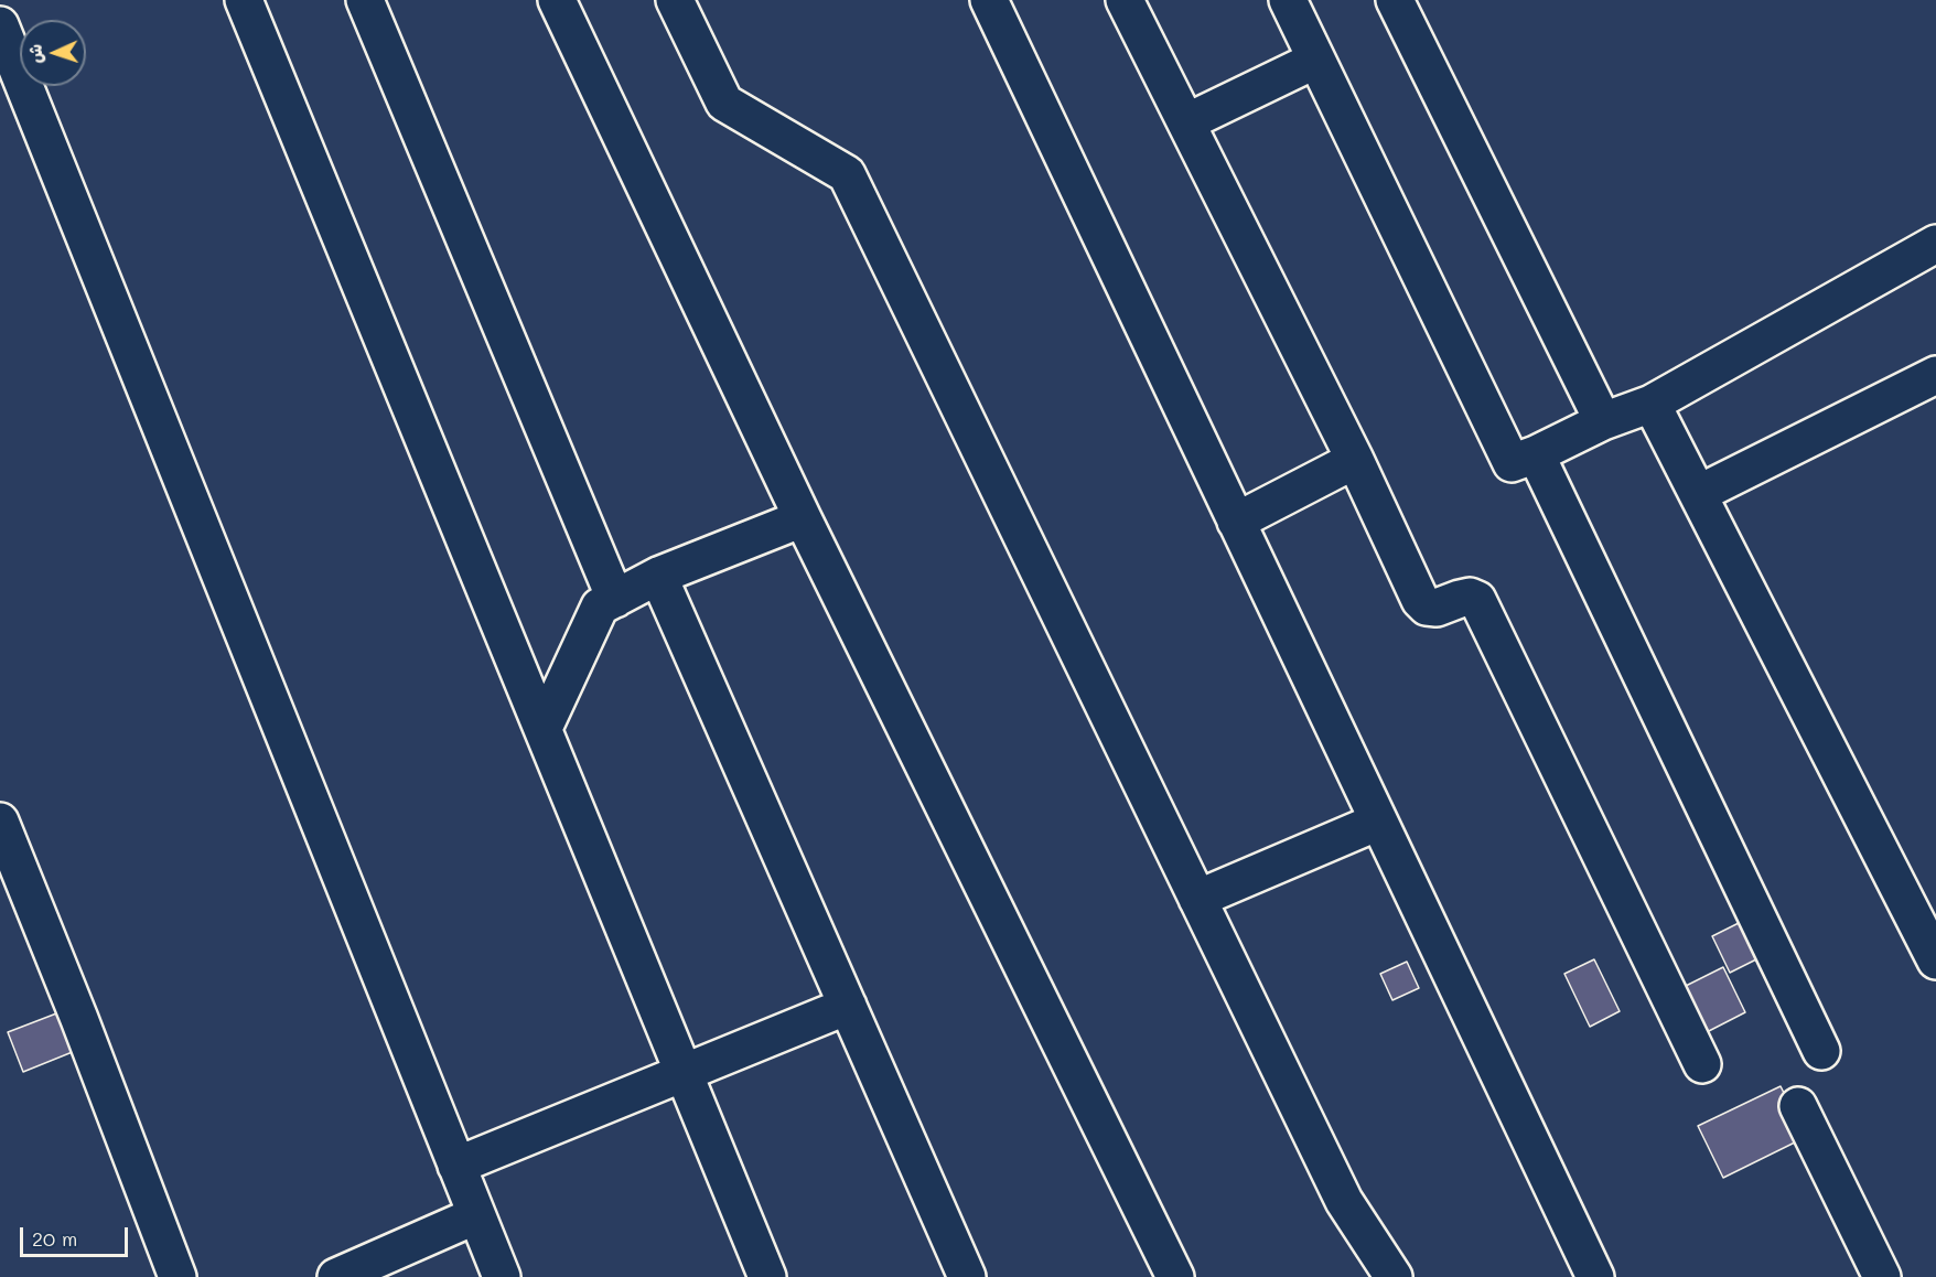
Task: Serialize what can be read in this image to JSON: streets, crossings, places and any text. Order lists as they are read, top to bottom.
{
  "scale_bar": "20 m",
  "north": "left"
}
